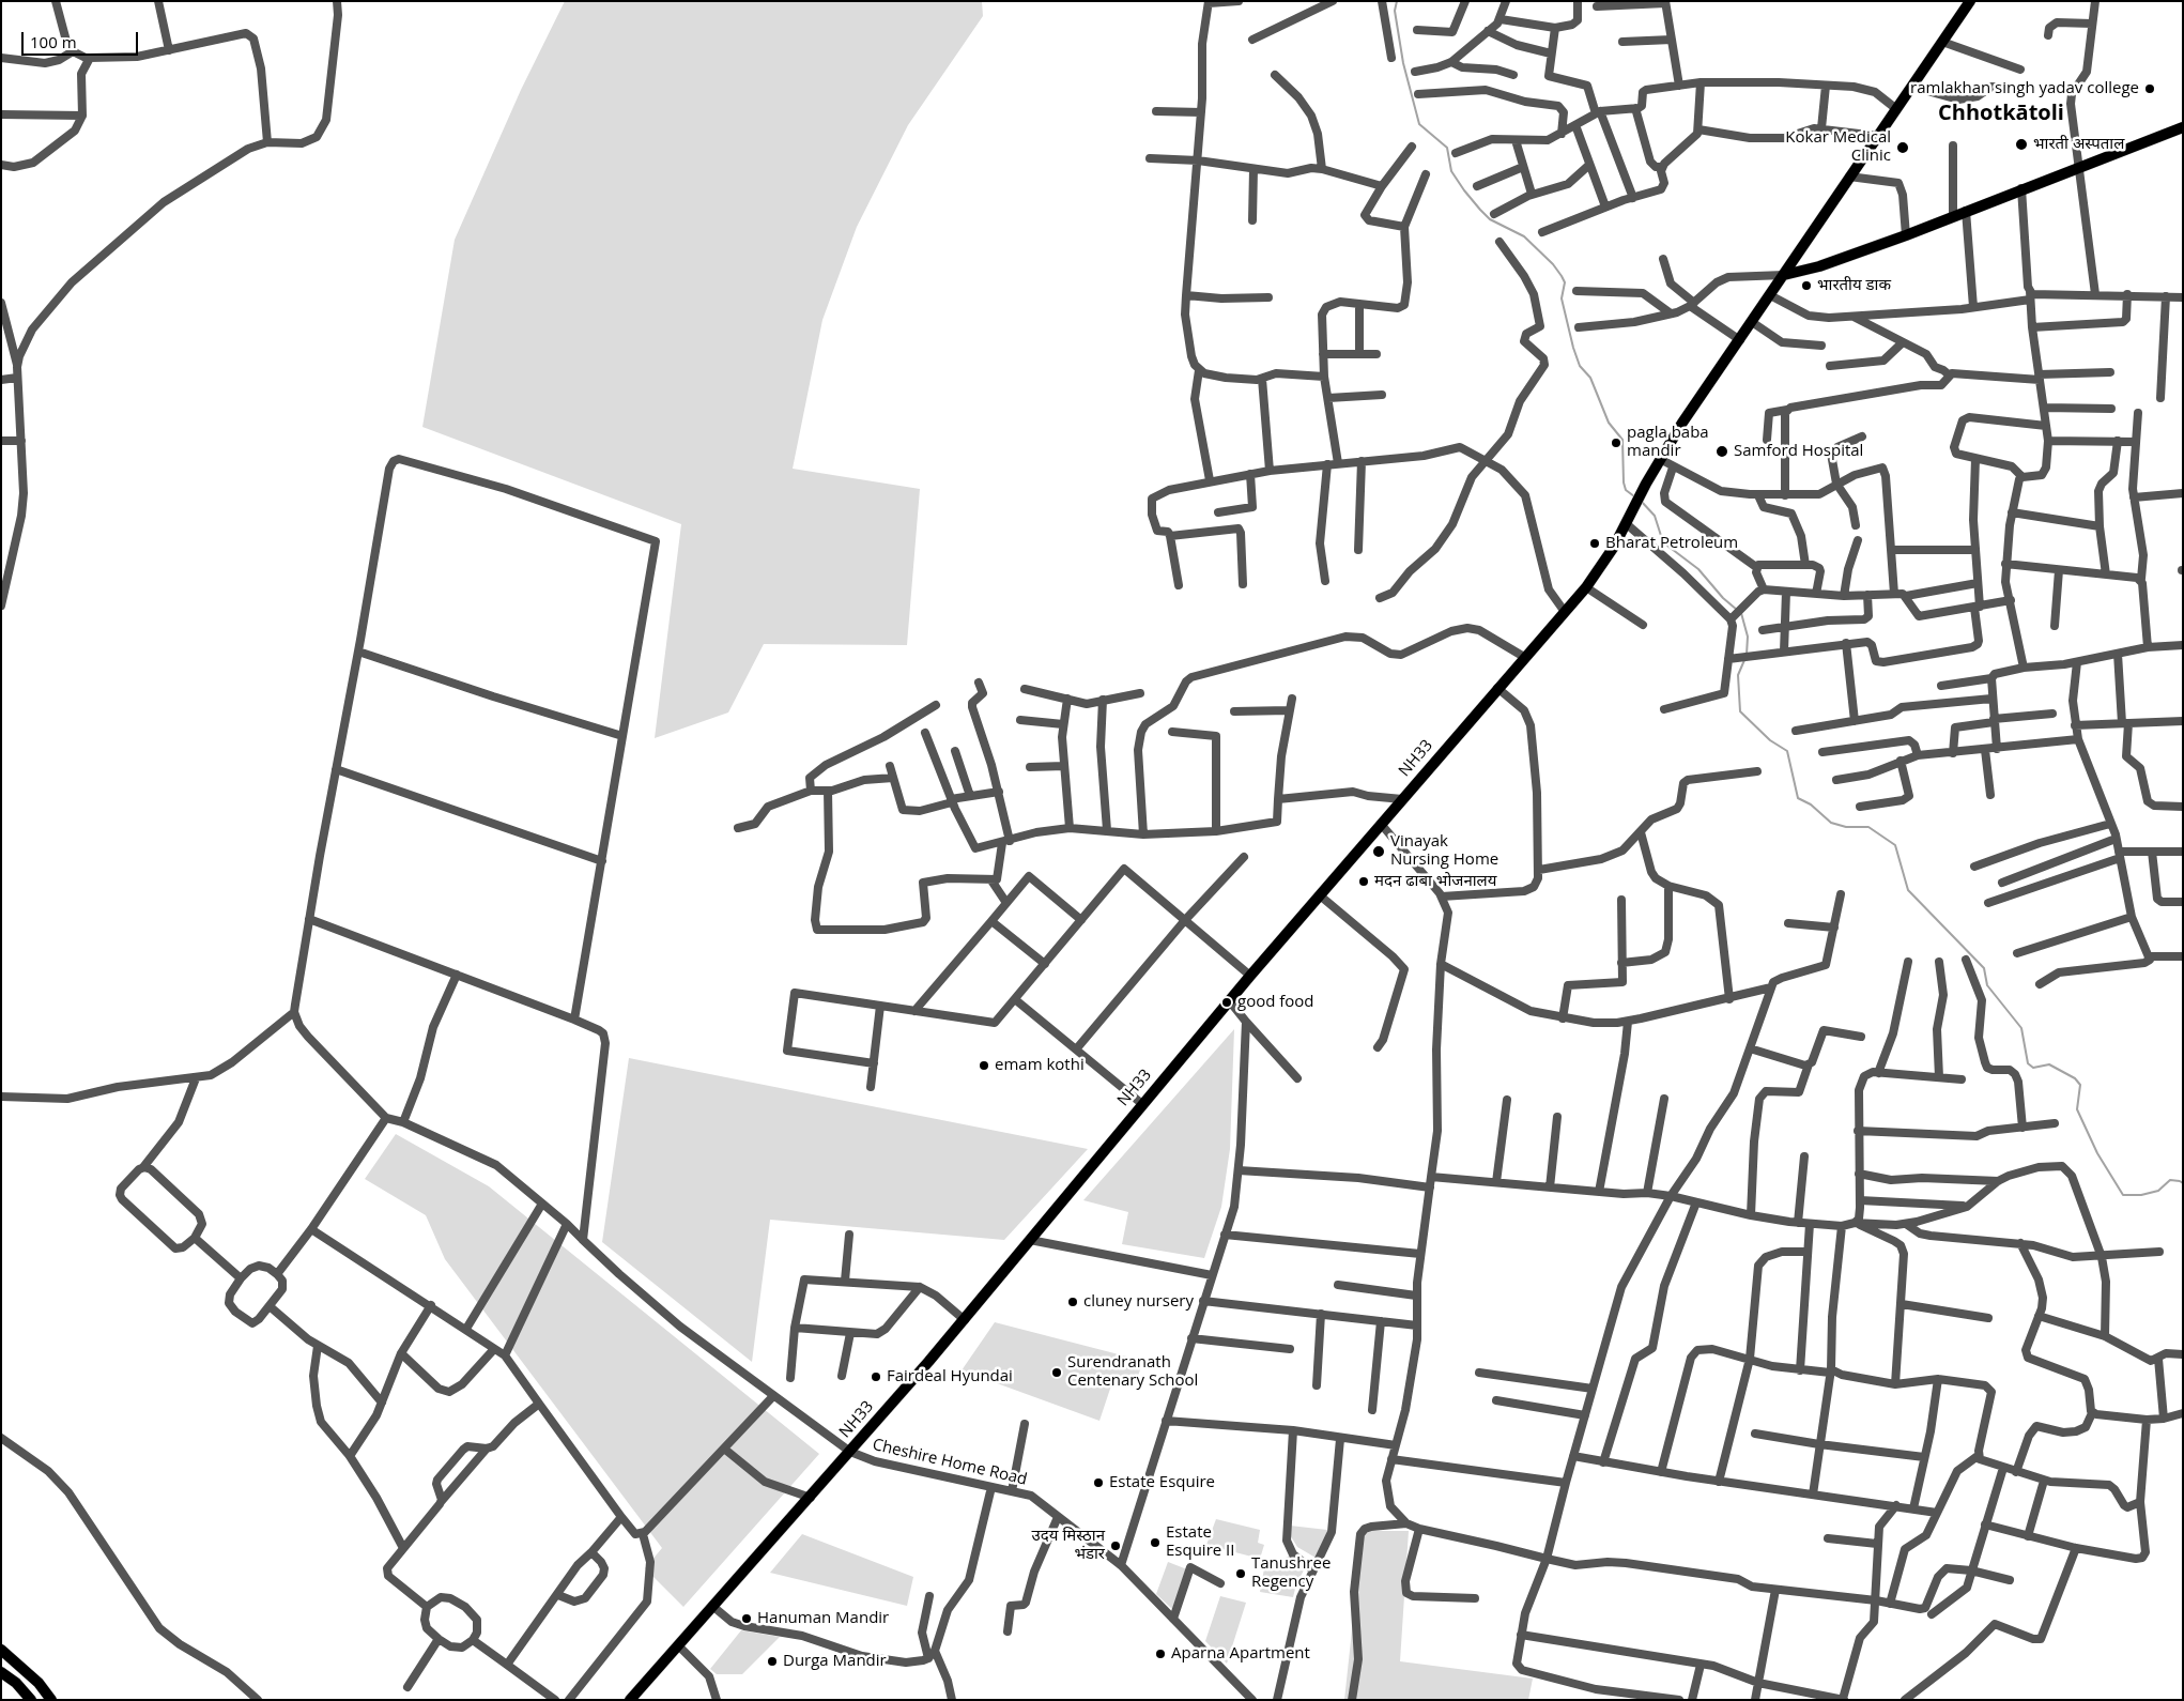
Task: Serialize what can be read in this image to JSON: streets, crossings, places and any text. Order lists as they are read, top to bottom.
{
  "streets": {
    "main road": ["NH33"],
    "street": ["Cheshire Home Road"]
  },
  "crossings": [
    ["NH33", "Cheshire Home Road"]
  ],
  "districts": ["Chhotkātoli"],
  "places": [
    "ramlakhan singh yadav college",
    "भारती अस्पताल",
    "Kokar Medical Clinic",
    "भारतीय डाक",
    "pagla baba mandir",
    "Samford Hospital",
    "Bharat Petroleum",
    "Vinayak Nursing Home",
    "मदन ढाबा भोजनालय",
    "good food",
    "emam kothi",
    "cluney nursery",
    "Surendranath Centenary School",
    "Fairdeal Hyundai",
    "Estate Esquire",
    "Estate Esquire II",
    "उदय मिस्ठान भंडार",
    "Tanushree Regency",
    "Hanuman Mandir",
    "Aparna Apartment",
    "Durga Mandir"
  ],
  "scale_bar": "100 m"
}
